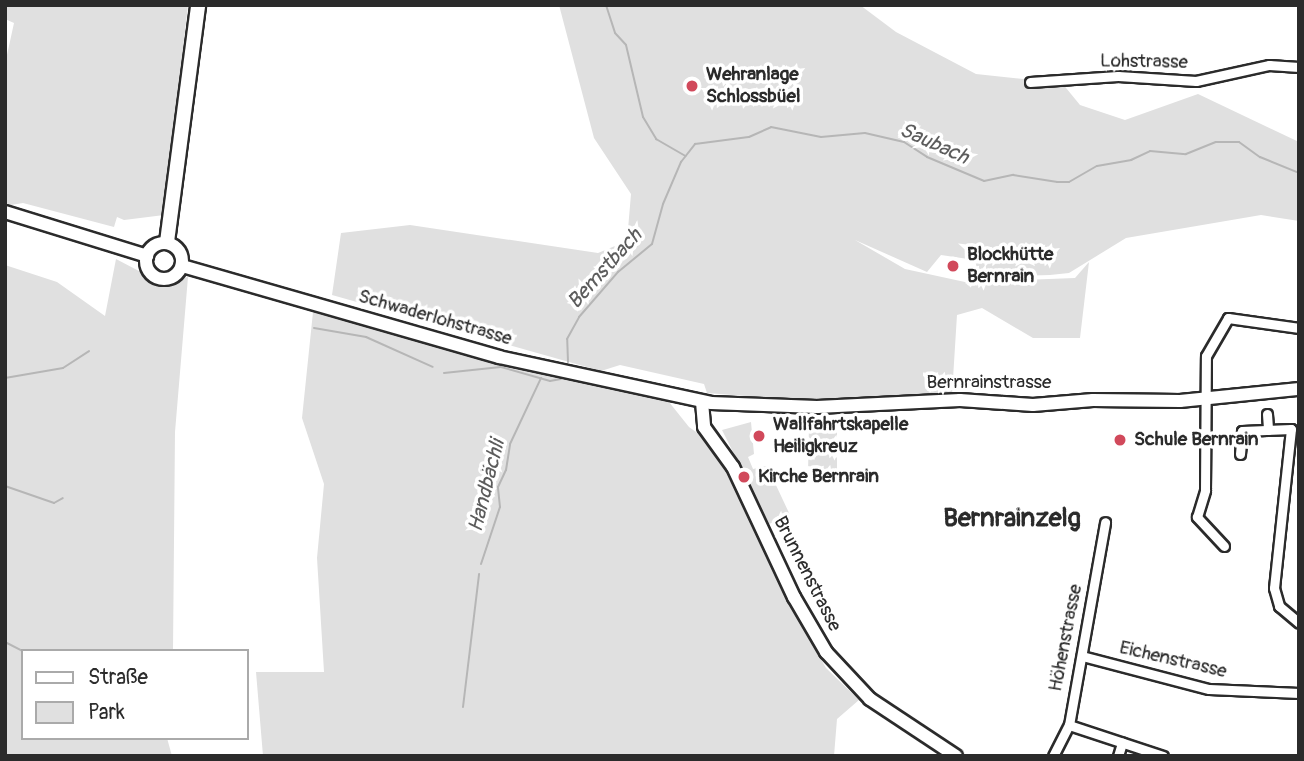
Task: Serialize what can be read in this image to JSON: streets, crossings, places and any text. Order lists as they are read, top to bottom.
{
  "streets": {
    "main road": ["Schwaderlohstrasse", "Bernrainstrasse", "Brunnenstrasse"],
    "street": ["Lohstrasse", "Höhenstrasse", "Eichenstrasse"]
  },
  "crossings": [
    ["Schwaderlohstrasse", "Bernrainstrasse"],
    ["Bernrainstrasse", "Brunnenstrasse"],
    ["Höhenstrasse", "Eichenstrasse"]
  ],
  "districts": ["Bernrainzelg"],
  "water": ["Saubach", "Bemstbach", "Handbächli"],
  "places": [
    "Wehranlage Schlossbüel",
    "Blockhütte Bernrain",
    "Wallfahrtskapelle Heiligkreuz",
    "Schule Bernrain",
    "Kirche Bernrain"
  ],
  "legend": ["Straße", "Park"]
}
